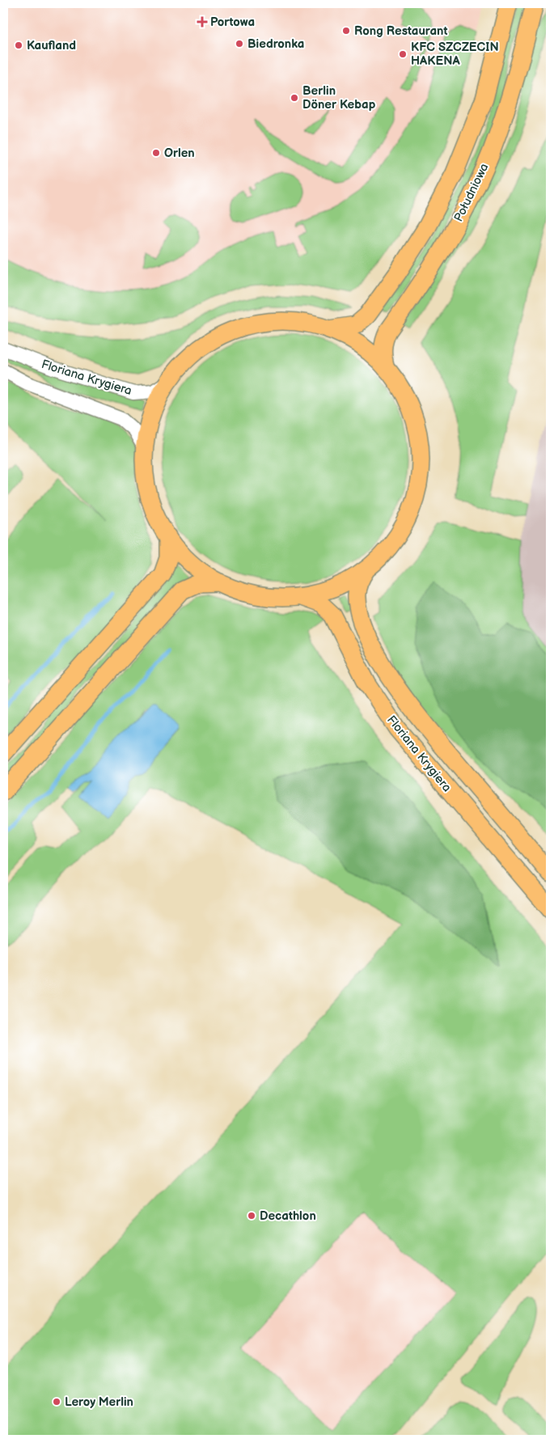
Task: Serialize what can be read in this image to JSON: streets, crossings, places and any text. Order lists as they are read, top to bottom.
{
  "streets": {
    "main road": ["Południowa", "Floriana Krygiera"]
  },
  "places": {
    "health": ["Portowa"],
    "other": [
      "Rong Restaurant",
      "Biedronka",
      "Kaufland",
      "KFC SZCZECIN HAKENA",
      "Berlin Döner Kebap",
      "Orlen",
      "Decathlon",
      "Leroy Merlin"
    ]
  }
}
